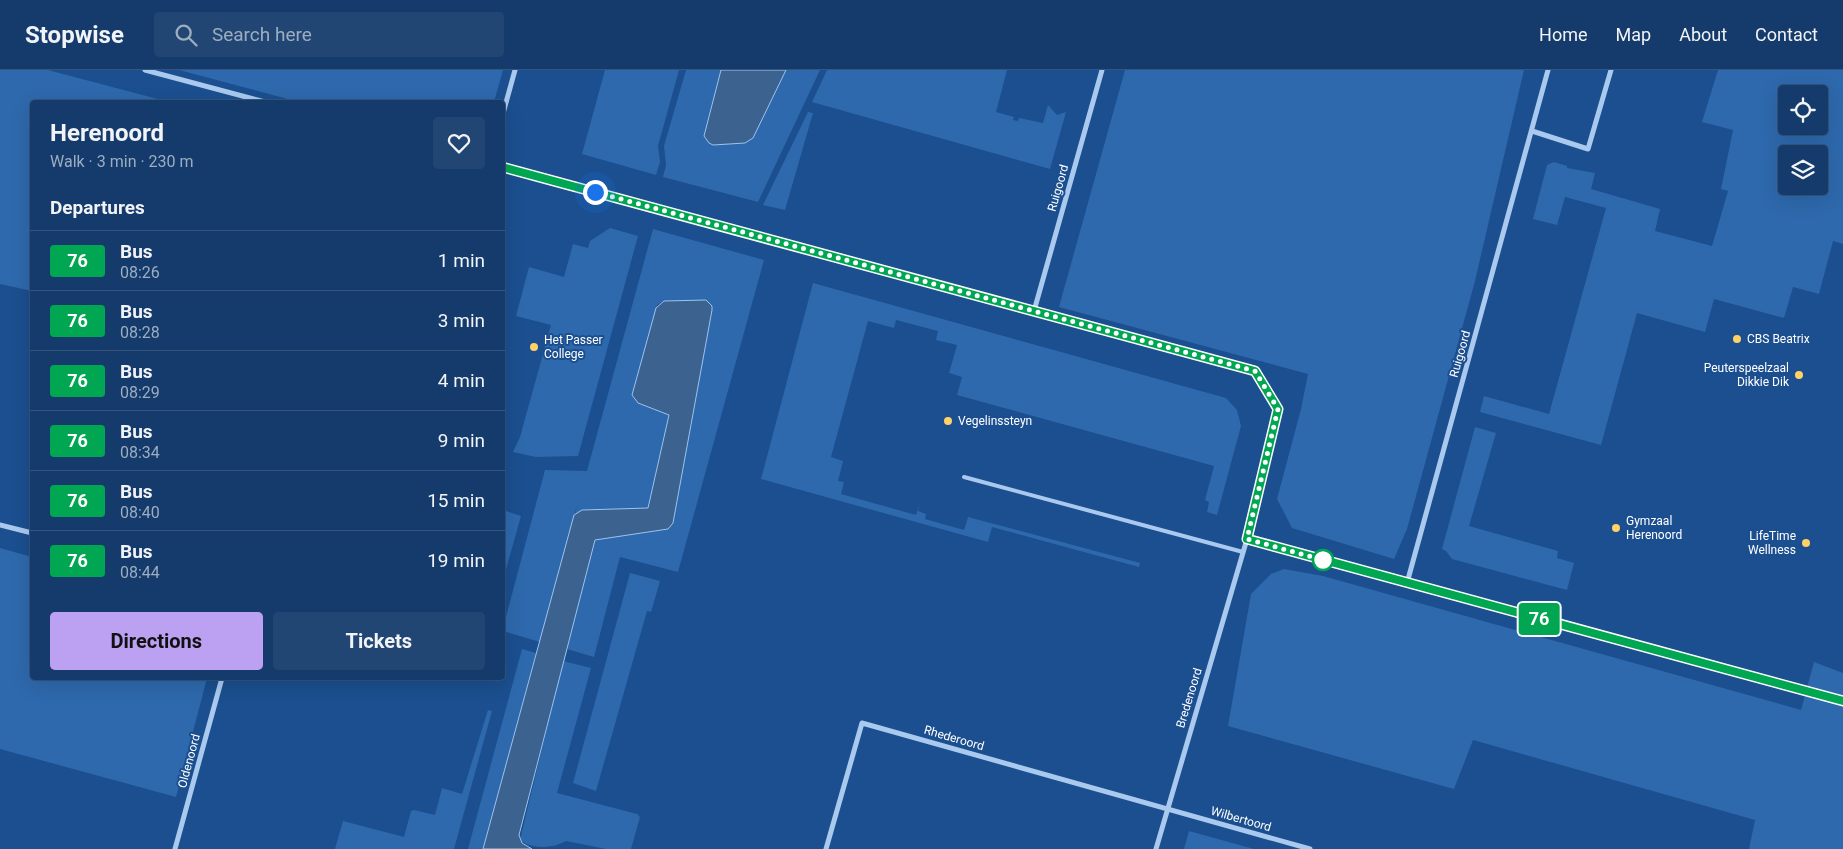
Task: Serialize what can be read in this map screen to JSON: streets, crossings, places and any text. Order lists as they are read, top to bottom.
{
  "streets": {
    "street": [
      "Ruigoord",
      "Bredenoord",
      "Rhederoord",
      "Oldenoord",
      "Wilbertoord"
    ]
  },
  "crossings": [
    ["Ruigoord", "Bredenoord"],
    ["Bredenoord", "Rhederoord"],
    ["Bredenoord", "Wilbertoord"],
    ["Rhederoord", "Wilbertoord"]
  ],
  "places": [
    "CBS Beatrix",
    "Het Passer College",
    "Peuterspeelzaal Dikkie Dik",
    "Vegelinssteyn",
    "Gymzaal Herenoord",
    "LifeTime Wellness"
  ],
  "lines": ["bus line 76"],
  "page": {
    "header": "Stopwise",
    "search": "Search here",
    "nav": [
      "Home",
      "Map",
      "About",
      "Contact"
    ],
    "on_map": "76",
    "heading": [
      ["Herenoord", "Walk · 3 min · 230 m"],
      "Departures"
    ],
    "list": [
      {
        "mark": "76",
        "name": "Bus",
        "note": "08:26",
        "value": "1 min"
      },
      {
        "mark": "76",
        "name": "Bus",
        "note": "08:28",
        "value": "3 min"
      },
      {
        "mark": "76",
        "name": "Bus",
        "note": "08:29",
        "value": "4 min"
      },
      {
        "mark": "76",
        "name": "Bus",
        "note": "08:34",
        "value": "9 min"
      },
      {
        "mark": "76",
        "name": "Bus",
        "note": "08:40",
        "value": "15 min"
      },
      {
        "mark": "76",
        "name": "Bus",
        "note": "08:44",
        "value": "19 min"
      }
    ],
    "buttons": ["Directions", "Tickets"]
  }
}
